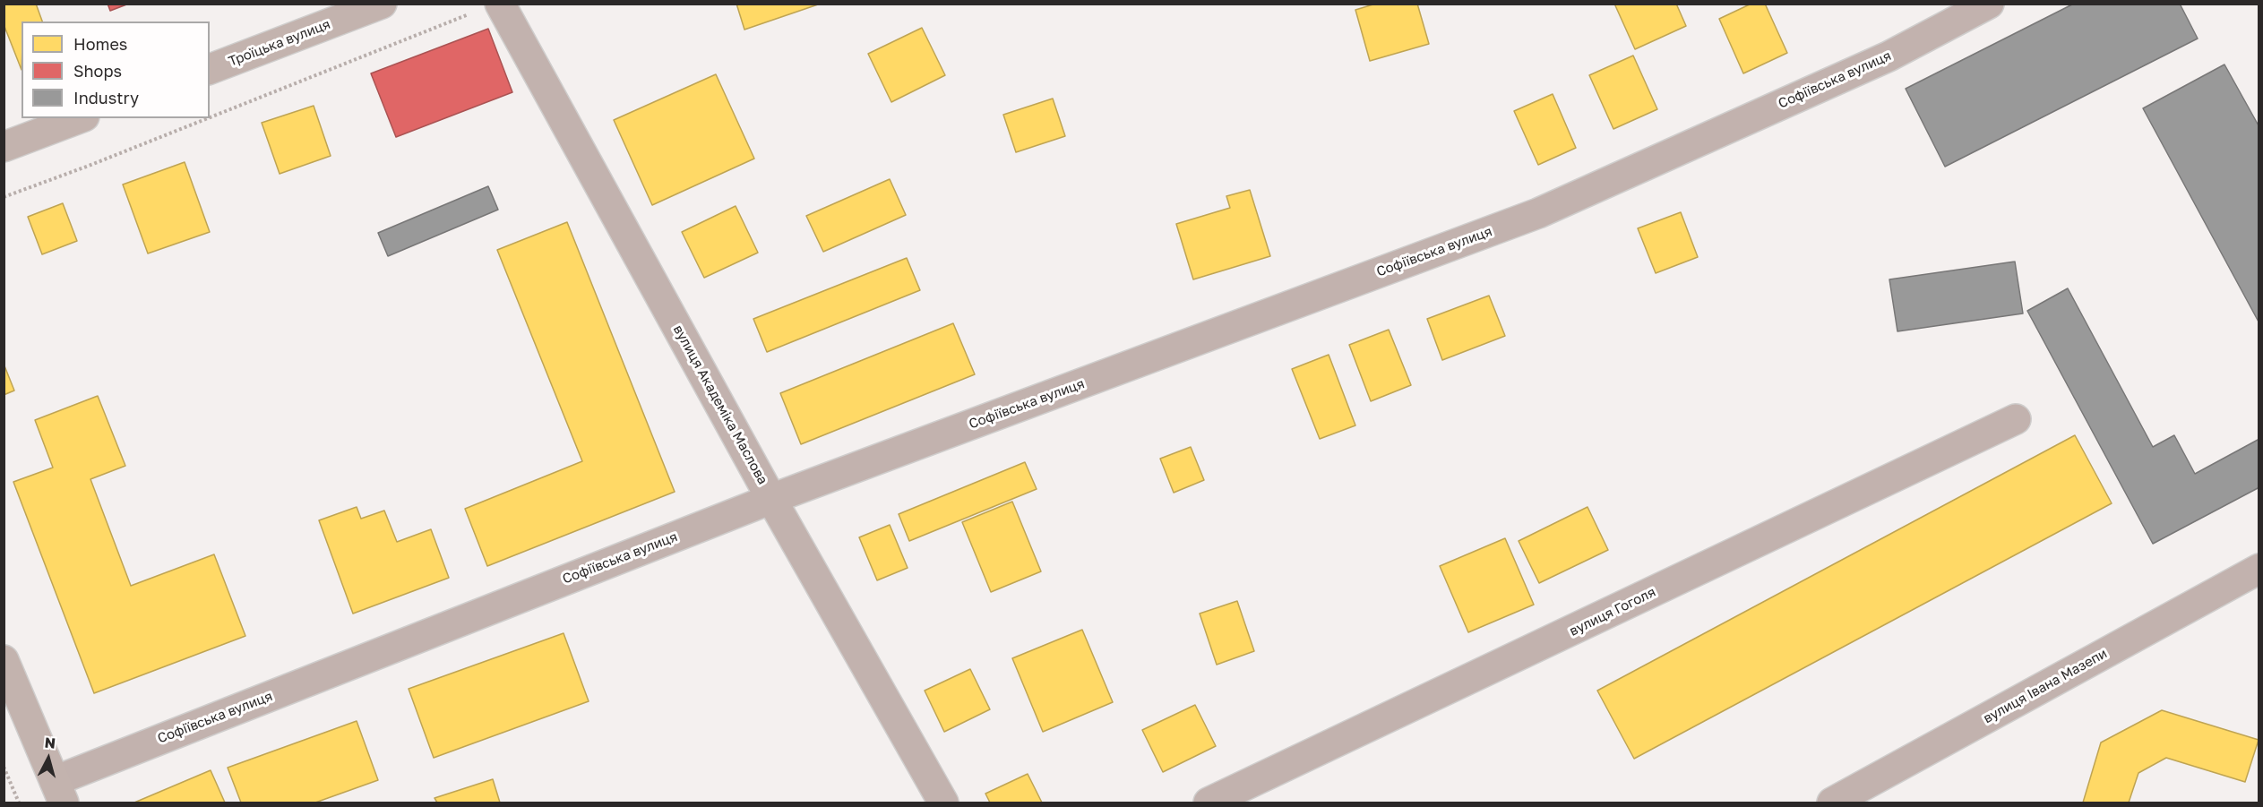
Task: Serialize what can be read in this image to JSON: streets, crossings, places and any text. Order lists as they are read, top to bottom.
{
  "streets": {
    "main road": ["Троїцька вулиця"],
    "street": [
      "Софіївська вулиця",
      "вулиця Академіка Маслова",
      "вулиця Гоголя",
      "вулиця Івана Мазепи"
    ]
  },
  "crossings": [
    ["Софіївська вулиця", "вулиця Академіка Маслова"]
  ],
  "legend": ["Homes", "Shops", "Industry"],
  "north": "top"
}
